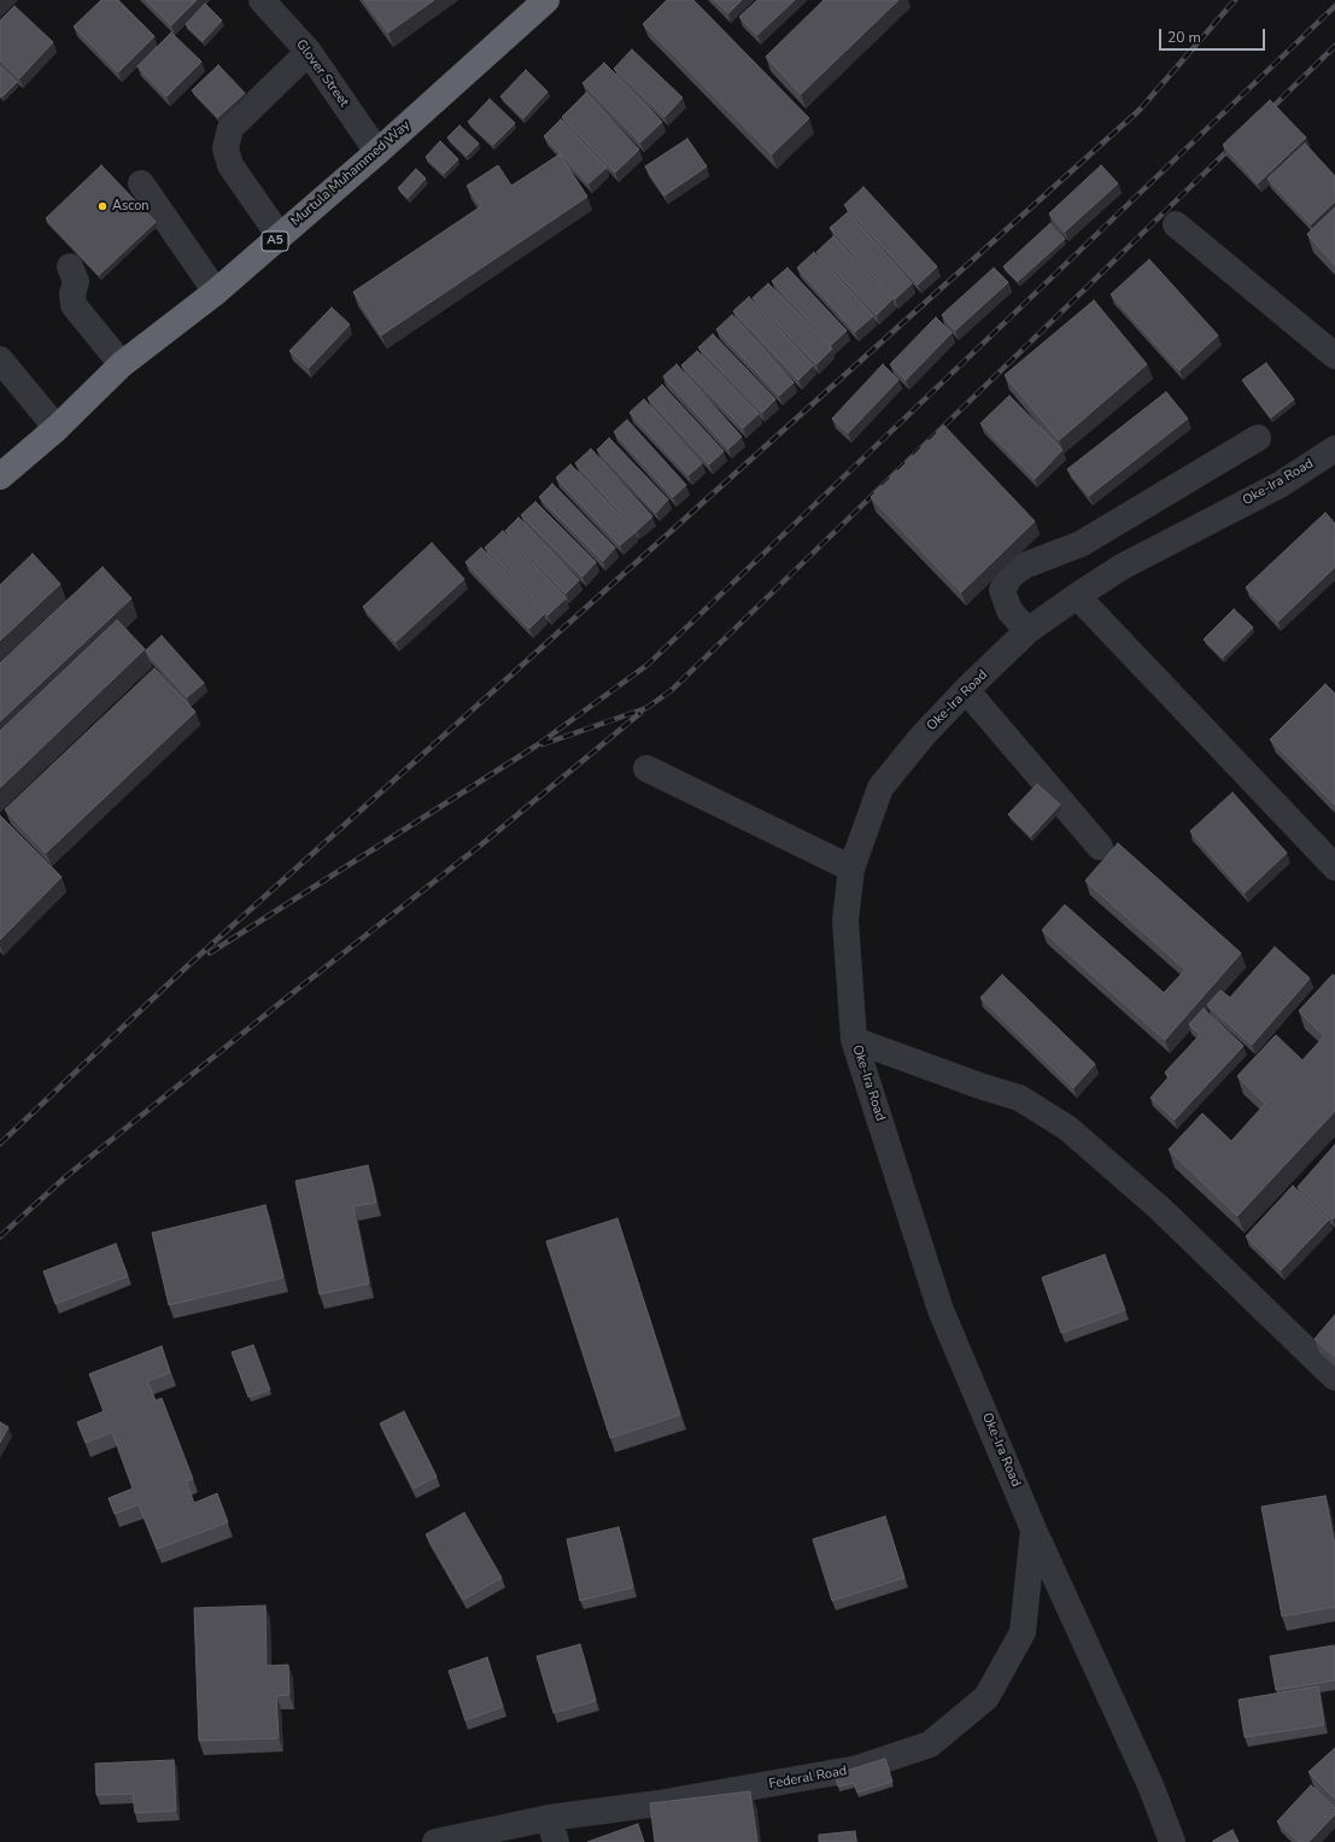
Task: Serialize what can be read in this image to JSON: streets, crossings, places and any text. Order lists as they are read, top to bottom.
{
  "streets": {
    "highway": ["Murtula Muhammed Way", "A5"],
    "street": ["Glover Street", "Oke-Ira Road", "Federal Road"]
  },
  "crossings": [
    ["Glover Street", "Murtula Muhammed Way"],
    ["Oke-Ira Road", "Federal Road"]
  ],
  "places": ["Ascon"],
  "scale_bar": "20 m"
}
